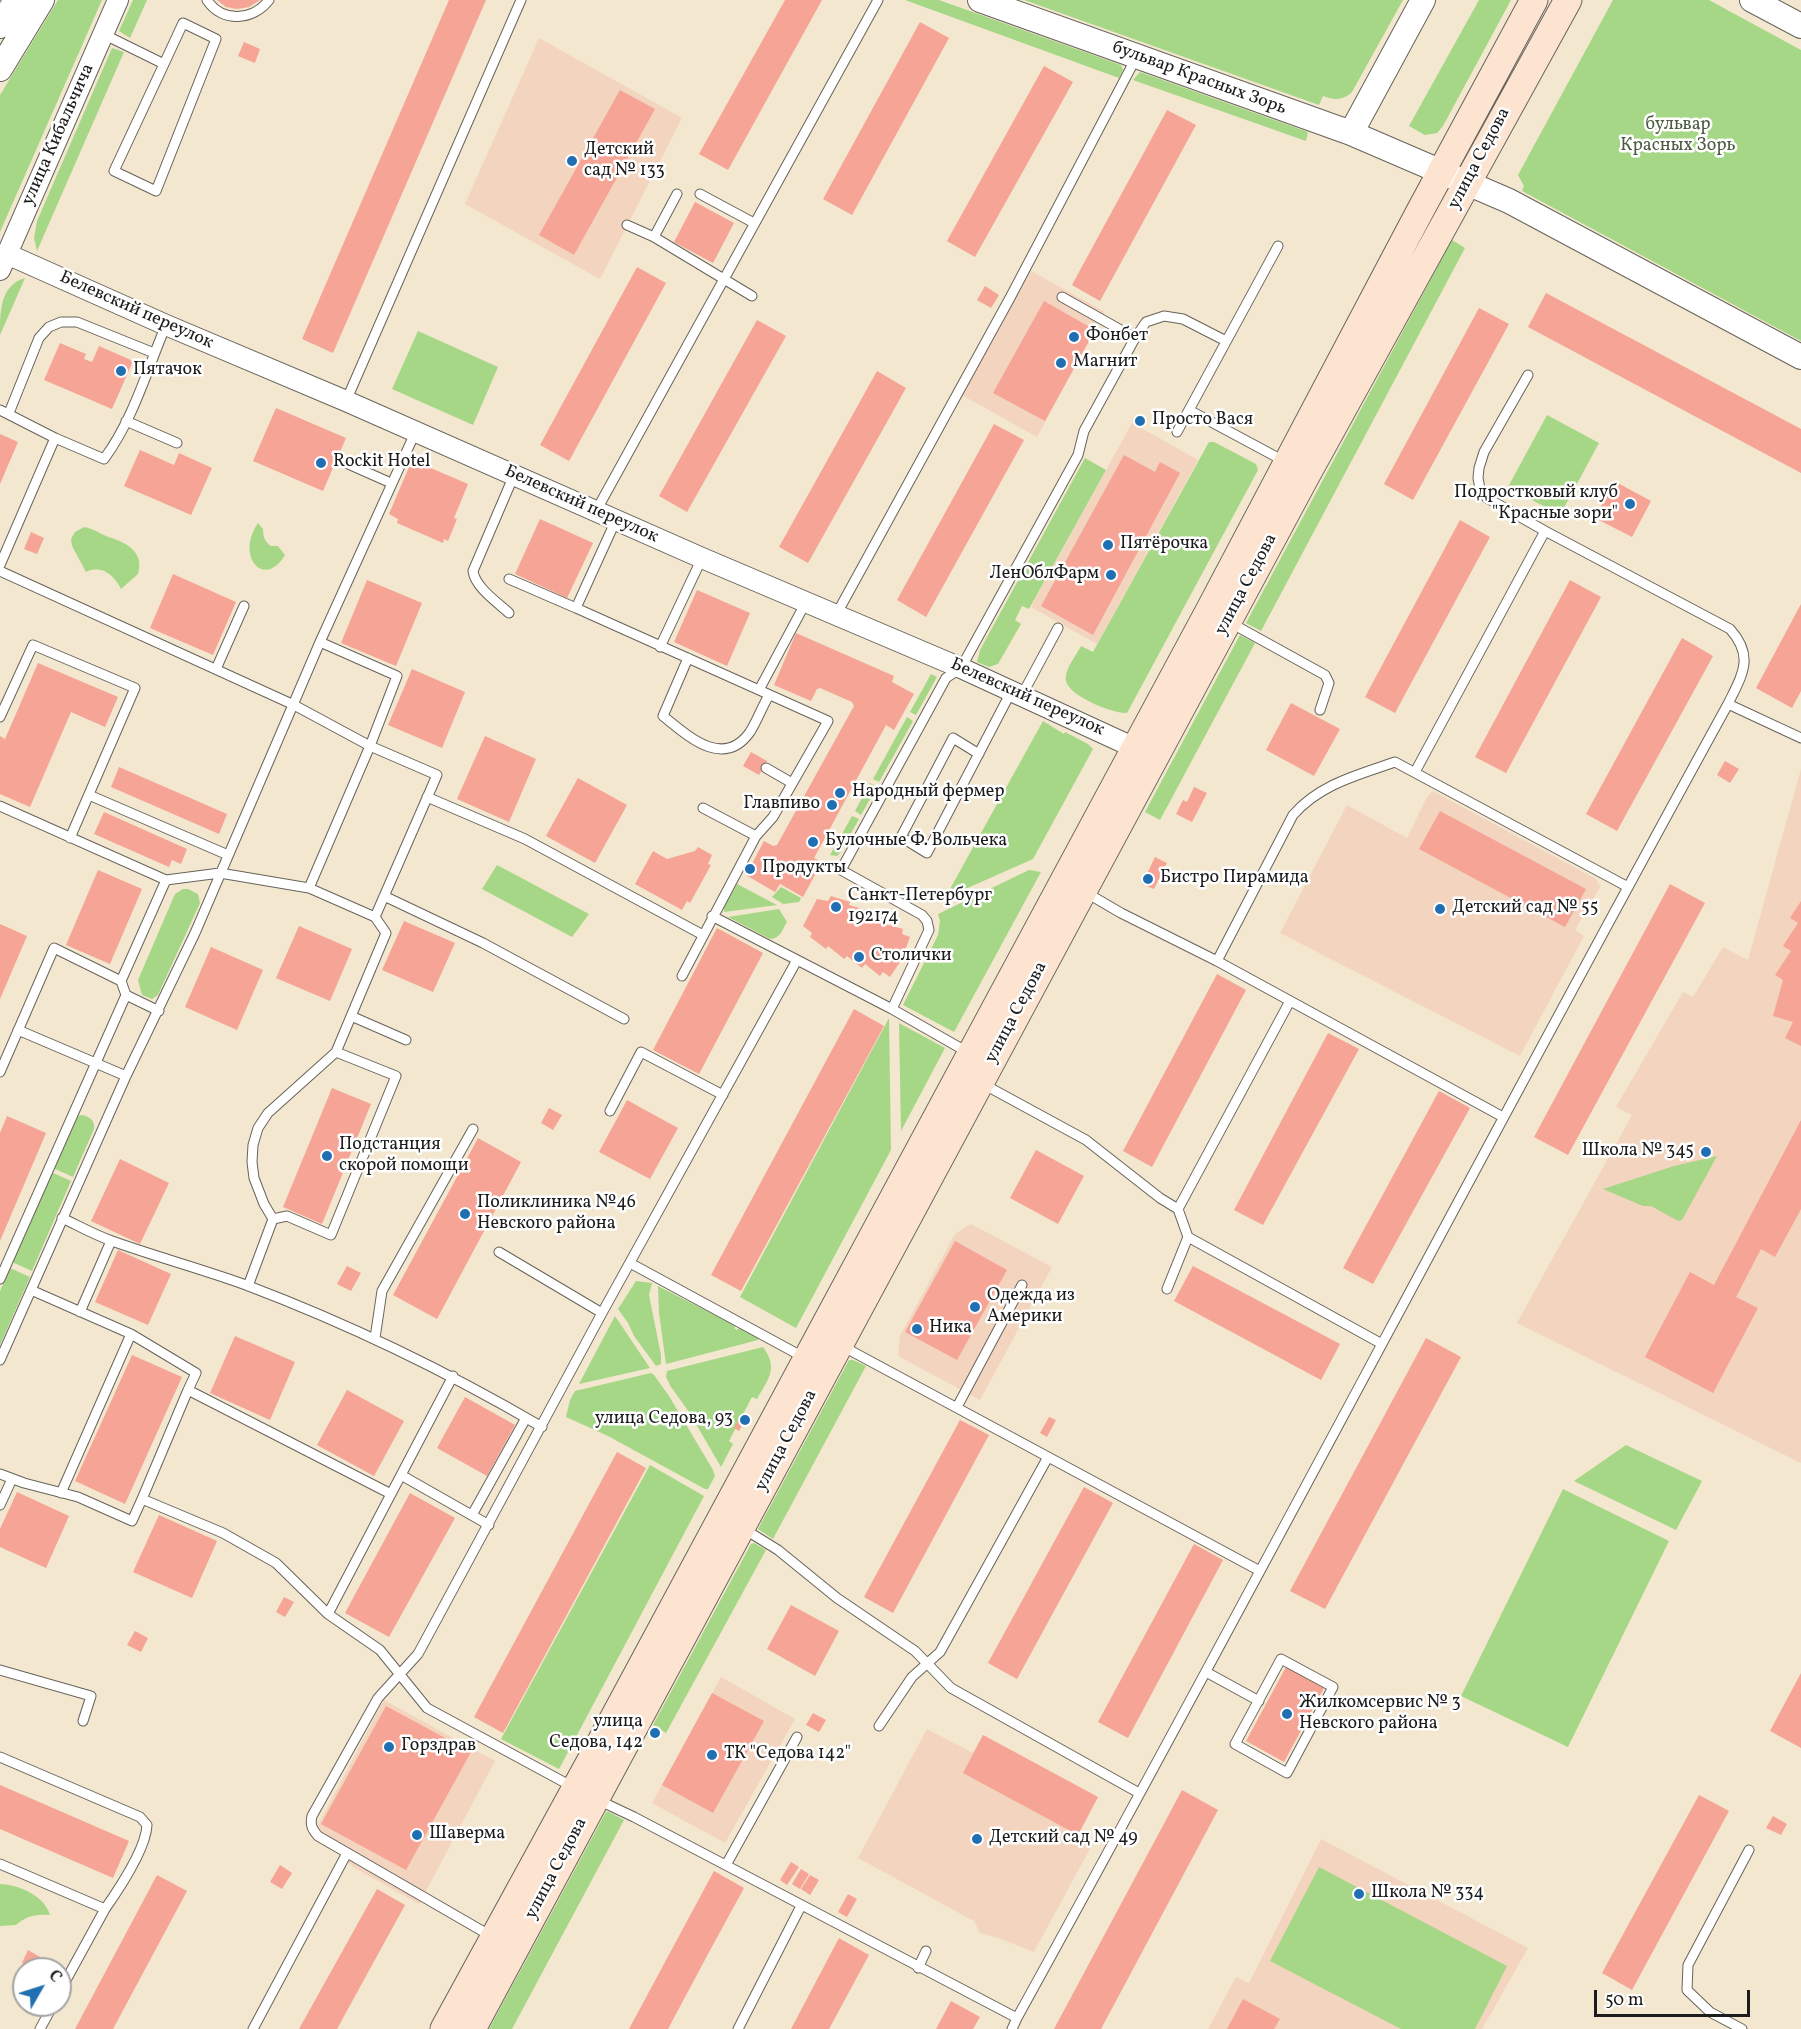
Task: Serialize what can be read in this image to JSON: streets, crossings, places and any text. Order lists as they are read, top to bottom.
{
  "streets": {
    "main road": ["улица Седова"],
    "street": ["бульвар Красных Зорь", "улица Кибальчича", "Белевский переулок"]
  },
  "crossings": [
    ["бульвар Красных Зорь", "улица Седова"],
    ["улица Кибальчича", "Белевский переулок"],
    ["улица Седова", "Белевский переулок"]
  ],
  "parks": ["бульвар Красных Зорь"],
  "places": [
    "Детский сад № 133",
    "Фонбет",
    "Магнит",
    "Пятачок",
    "Просто Вася",
    "Rockit Hotel",
    "Подростковый клуб \"Красные зори\"",
    "Пятёрочка",
    "ЛенОблФарм",
    "Народный фермер",
    "Главпиво",
    "Булочные Ф. Вольчека",
    "Продукты",
    "Бистро Пирамида",
    "Санкт-Петербург 192174",
    "Детский сад № 55",
    "Столички",
    "Школа № 345",
    "Подстанция скорой помощи",
    "Поликлиника №46 Невского района",
    "Одежда из Америки",
    "Ника",
    "улица Седова, 93",
    "Жилкомсервис № 3 Невского района",
    "улица Седова, 142",
    "Горздрав",
    "ТК \"Седова 142\"",
    "Шаверма",
    "Детский сад № 49",
    "Школа № 334"
  ],
  "scale_bar": "50 m",
  "north": "top right"
}
